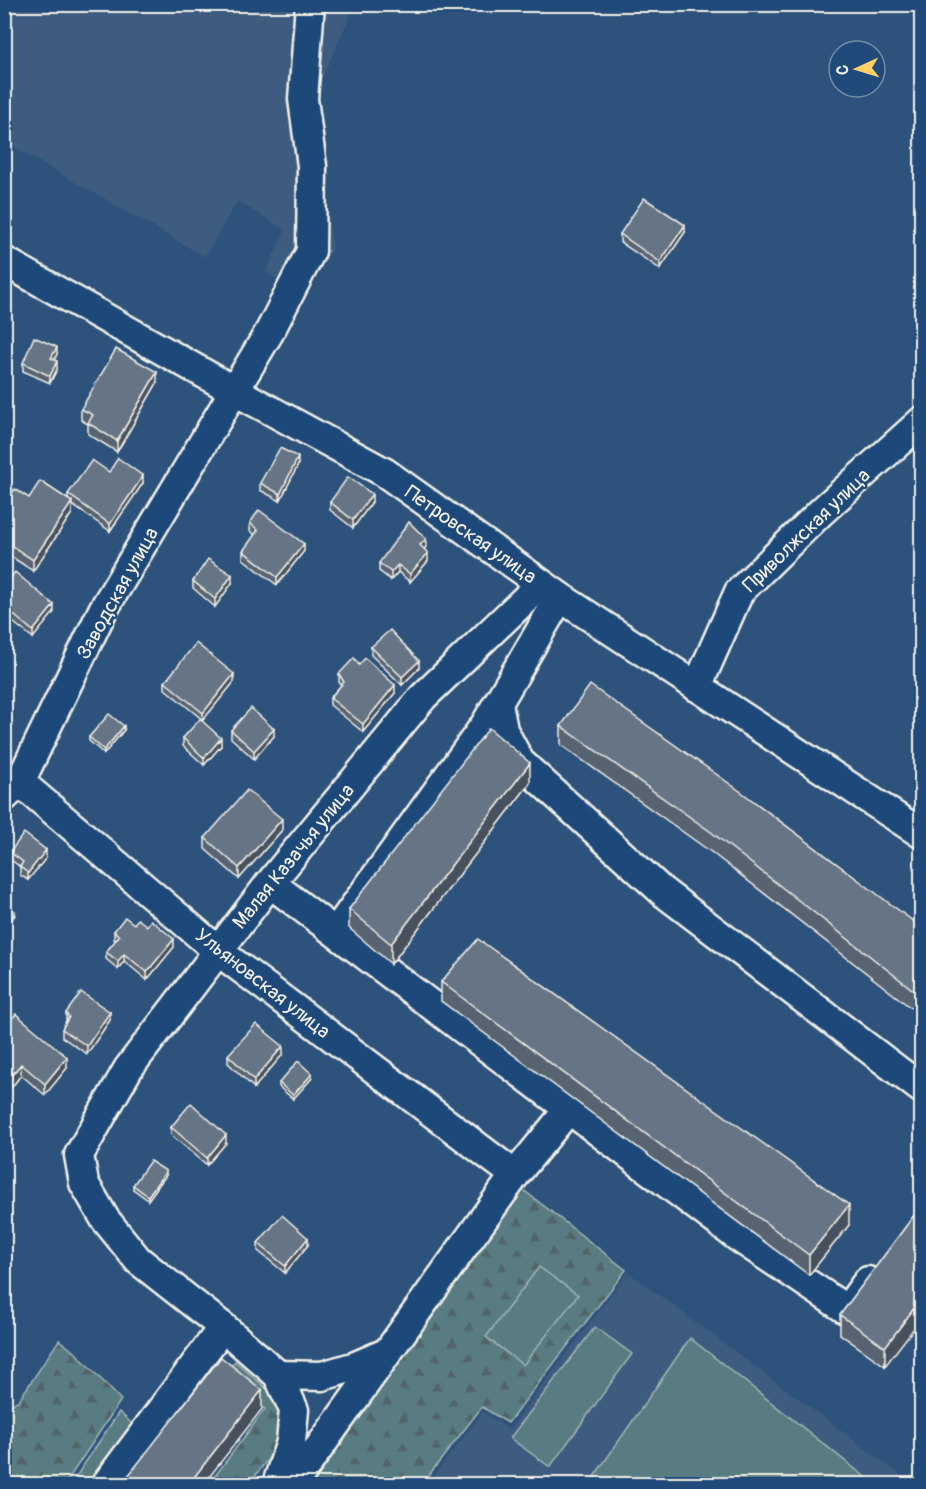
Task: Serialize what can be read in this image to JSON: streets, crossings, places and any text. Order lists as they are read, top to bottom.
{
  "streets": {
    "street": [
      "Приволжская улица",
      "Петровская улица",
      "Заводская улица",
      "Малая Казачья улица",
      "Ульяновская улица"
    ]
  },
  "crossings": [
    ["Приволжская улица", "Петровская улица"],
    ["Петровская улица", "Заводская улица"],
    ["Петровская улица", "Малая Казачья улица"],
    ["Заводская улица", "Ульяновская улица"],
    ["Малая Казачья улица", "Ульяновская улица"]
  ],
  "north": "left"
}
